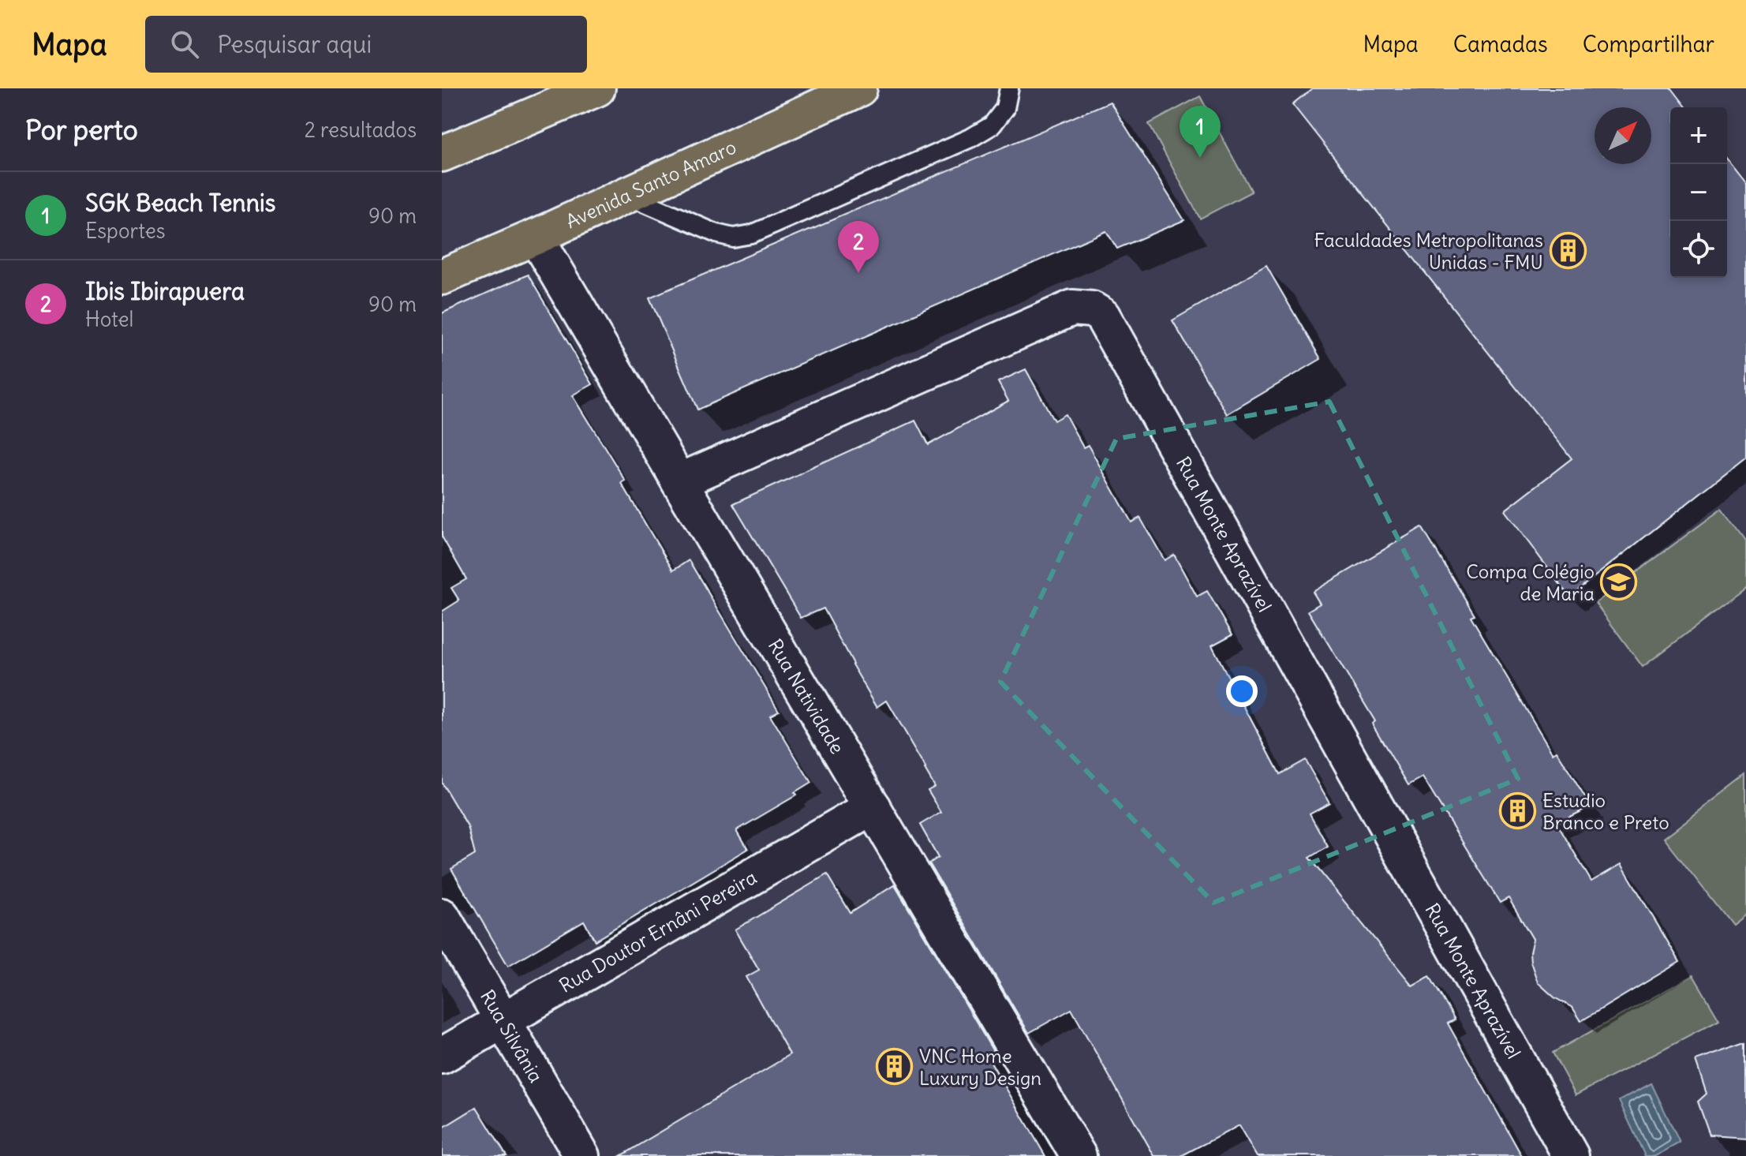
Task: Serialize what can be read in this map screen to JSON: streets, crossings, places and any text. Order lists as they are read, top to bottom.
{
  "streets": {
    "main road": ["Avenida Santo Amaro"],
    "street": [
      "Rua Monte Aprazível",
      "Rua Natividade",
      "Rua Doutor Ernâni Pereira",
      "Rua Silvânia"
    ]
  },
  "crossings": [
    ["Avenida Santo Amaro", "Rua Natividade"],
    ["Rua Monte Aprazível", "Rua Natividade"],
    ["Rua Natividade", "Rua Doutor Ernâni Pereira"],
    ["Rua Doutor Ernâni Pereira", "Rua Silvânia"]
  ],
  "places": {
    "building": ["Faculdades Metropolitanas Unidas - FMU", "Estudio Branco e Preto", "VNC Home Luxury Design"],
    "school or university": ["Compa Colégio de Maria"]
  },
  "north": "top right",
  "page": {
    "header": "Mapa",
    "search": "Pesquisar aqui",
    "nav": ["Mapa", "Camadas", "Compartilhar"],
    "heading": ["Por perto", "2 resultados"],
    "pins": ["1", "2"],
    "map_buttons": ["+", "−"],
    "list": [
      {
        "mark": "1",
        "name": "SGK Beach Tennis",
        "note": "Esportes",
        "value": "90 m"
      },
      {
        "mark": "2",
        "name": "Ibis Ibirapuera",
        "note": "Hotel",
        "value": "90 m"
      }
    ]
  }
}
